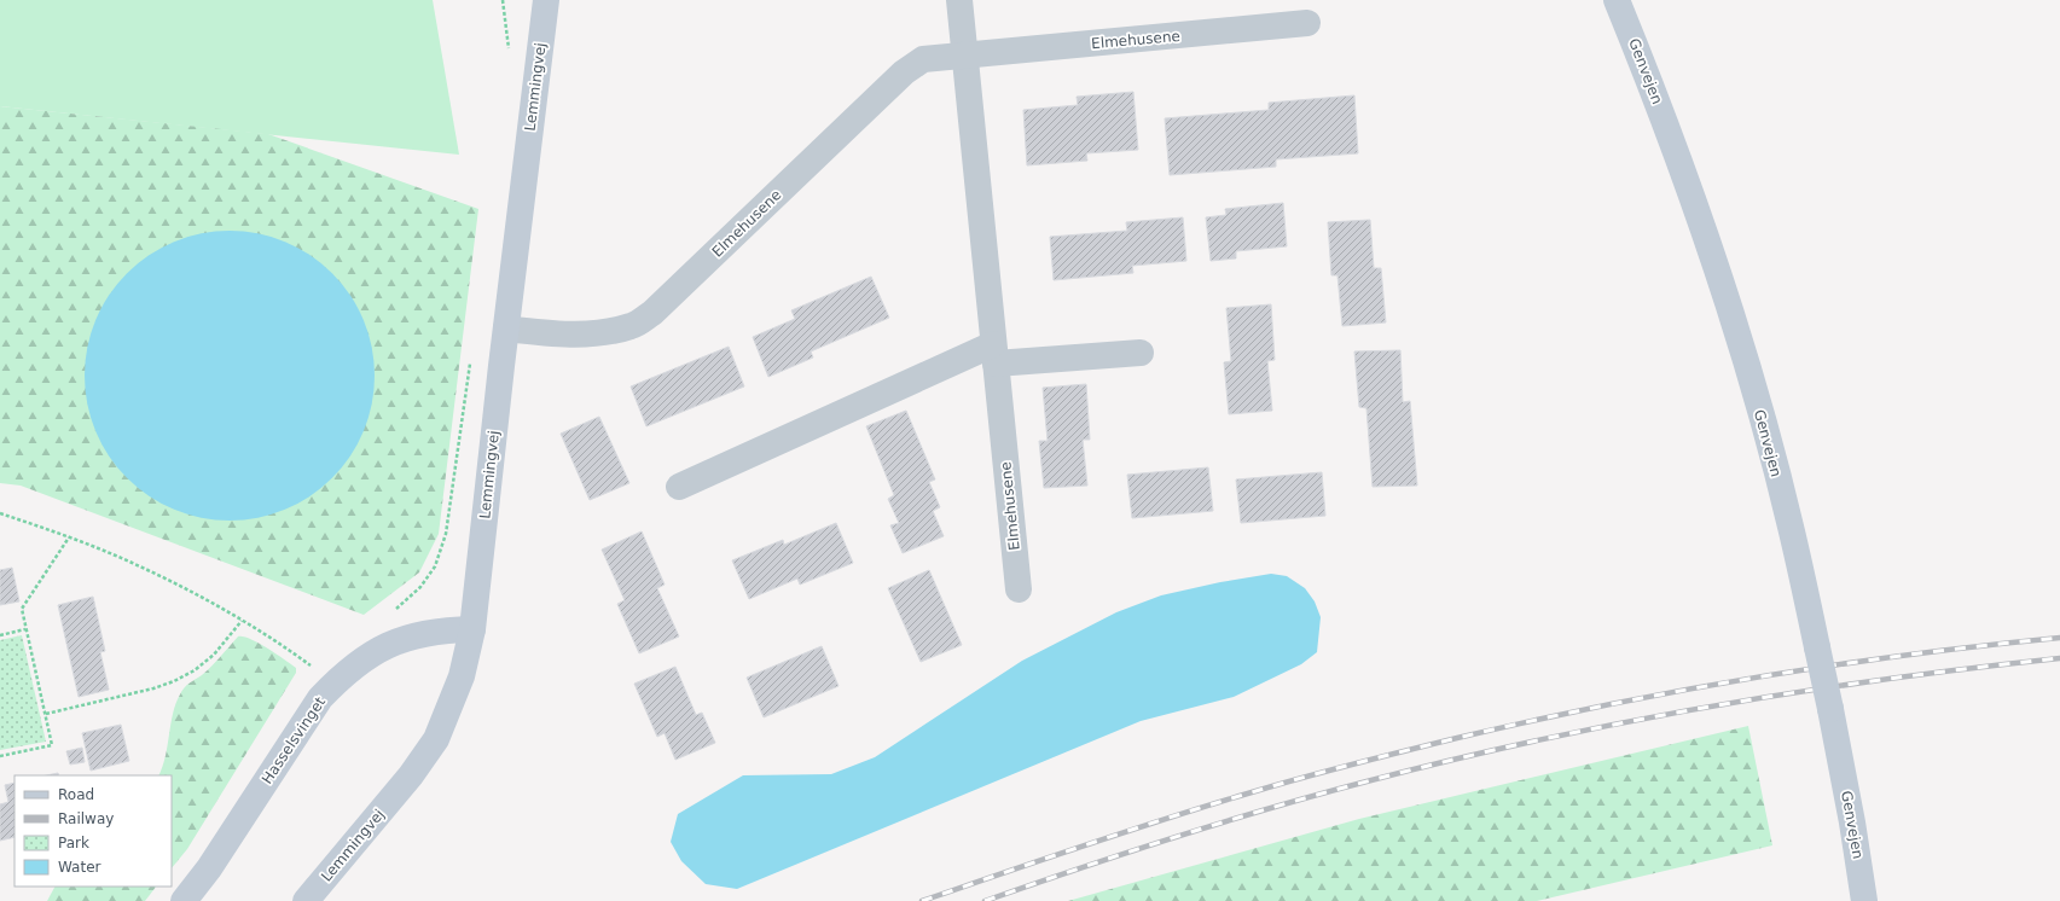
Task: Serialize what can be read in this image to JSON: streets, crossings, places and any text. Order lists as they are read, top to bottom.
{
  "streets": {
    "street": [
      "Elmehusene",
      "Genvejen",
      "Lemmingvej",
      "Hasselsvinget"
    ]
  },
  "crossings": [
    ["Elmehusene", "Lemmingvej"],
    ["Lemmingvej", "Hasselsvinget"]
  ],
  "legend": [
    "Road",
    "Railway",
    "Park",
    "Water"
  ]
}
